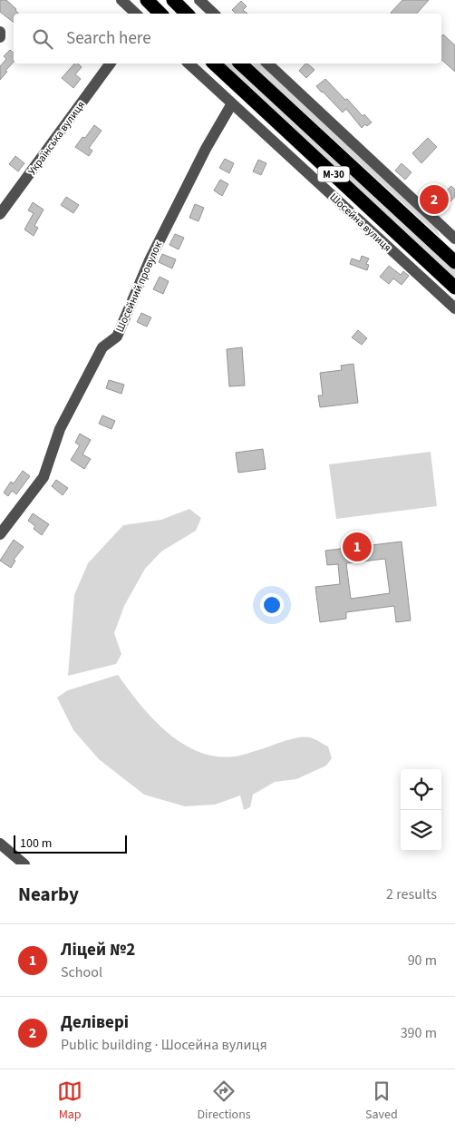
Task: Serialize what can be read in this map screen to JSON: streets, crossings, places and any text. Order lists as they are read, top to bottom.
{
  "streets": {
    "highway": ["М-30"],
    "street": ["Українська вулиця", "Шосейна вулиця", "Шосейний провулок"]
  },
  "crossings": [
    ["Шосейна вулиця", "Шосейний провулок"]
  ],
  "scale_bar": "100 m",
  "page": {
    "search": "Search here",
    "pins": ["2", "1"],
    "scale": "100 m",
    "heading": ["Nearby", "2 results"],
    "list": [
      {
        "mark": "1",
        "name": "Ліцей №2",
        "note": "School",
        "value": "90 m"
      },
      {
        "mark": "2",
        "name": "Делівері",
        "note": "Public building · Шосейна вулиця",
        "value": "390 m"
      }
    ],
    "nav": ["Map", "Directions", "Saved"]
  }
}
